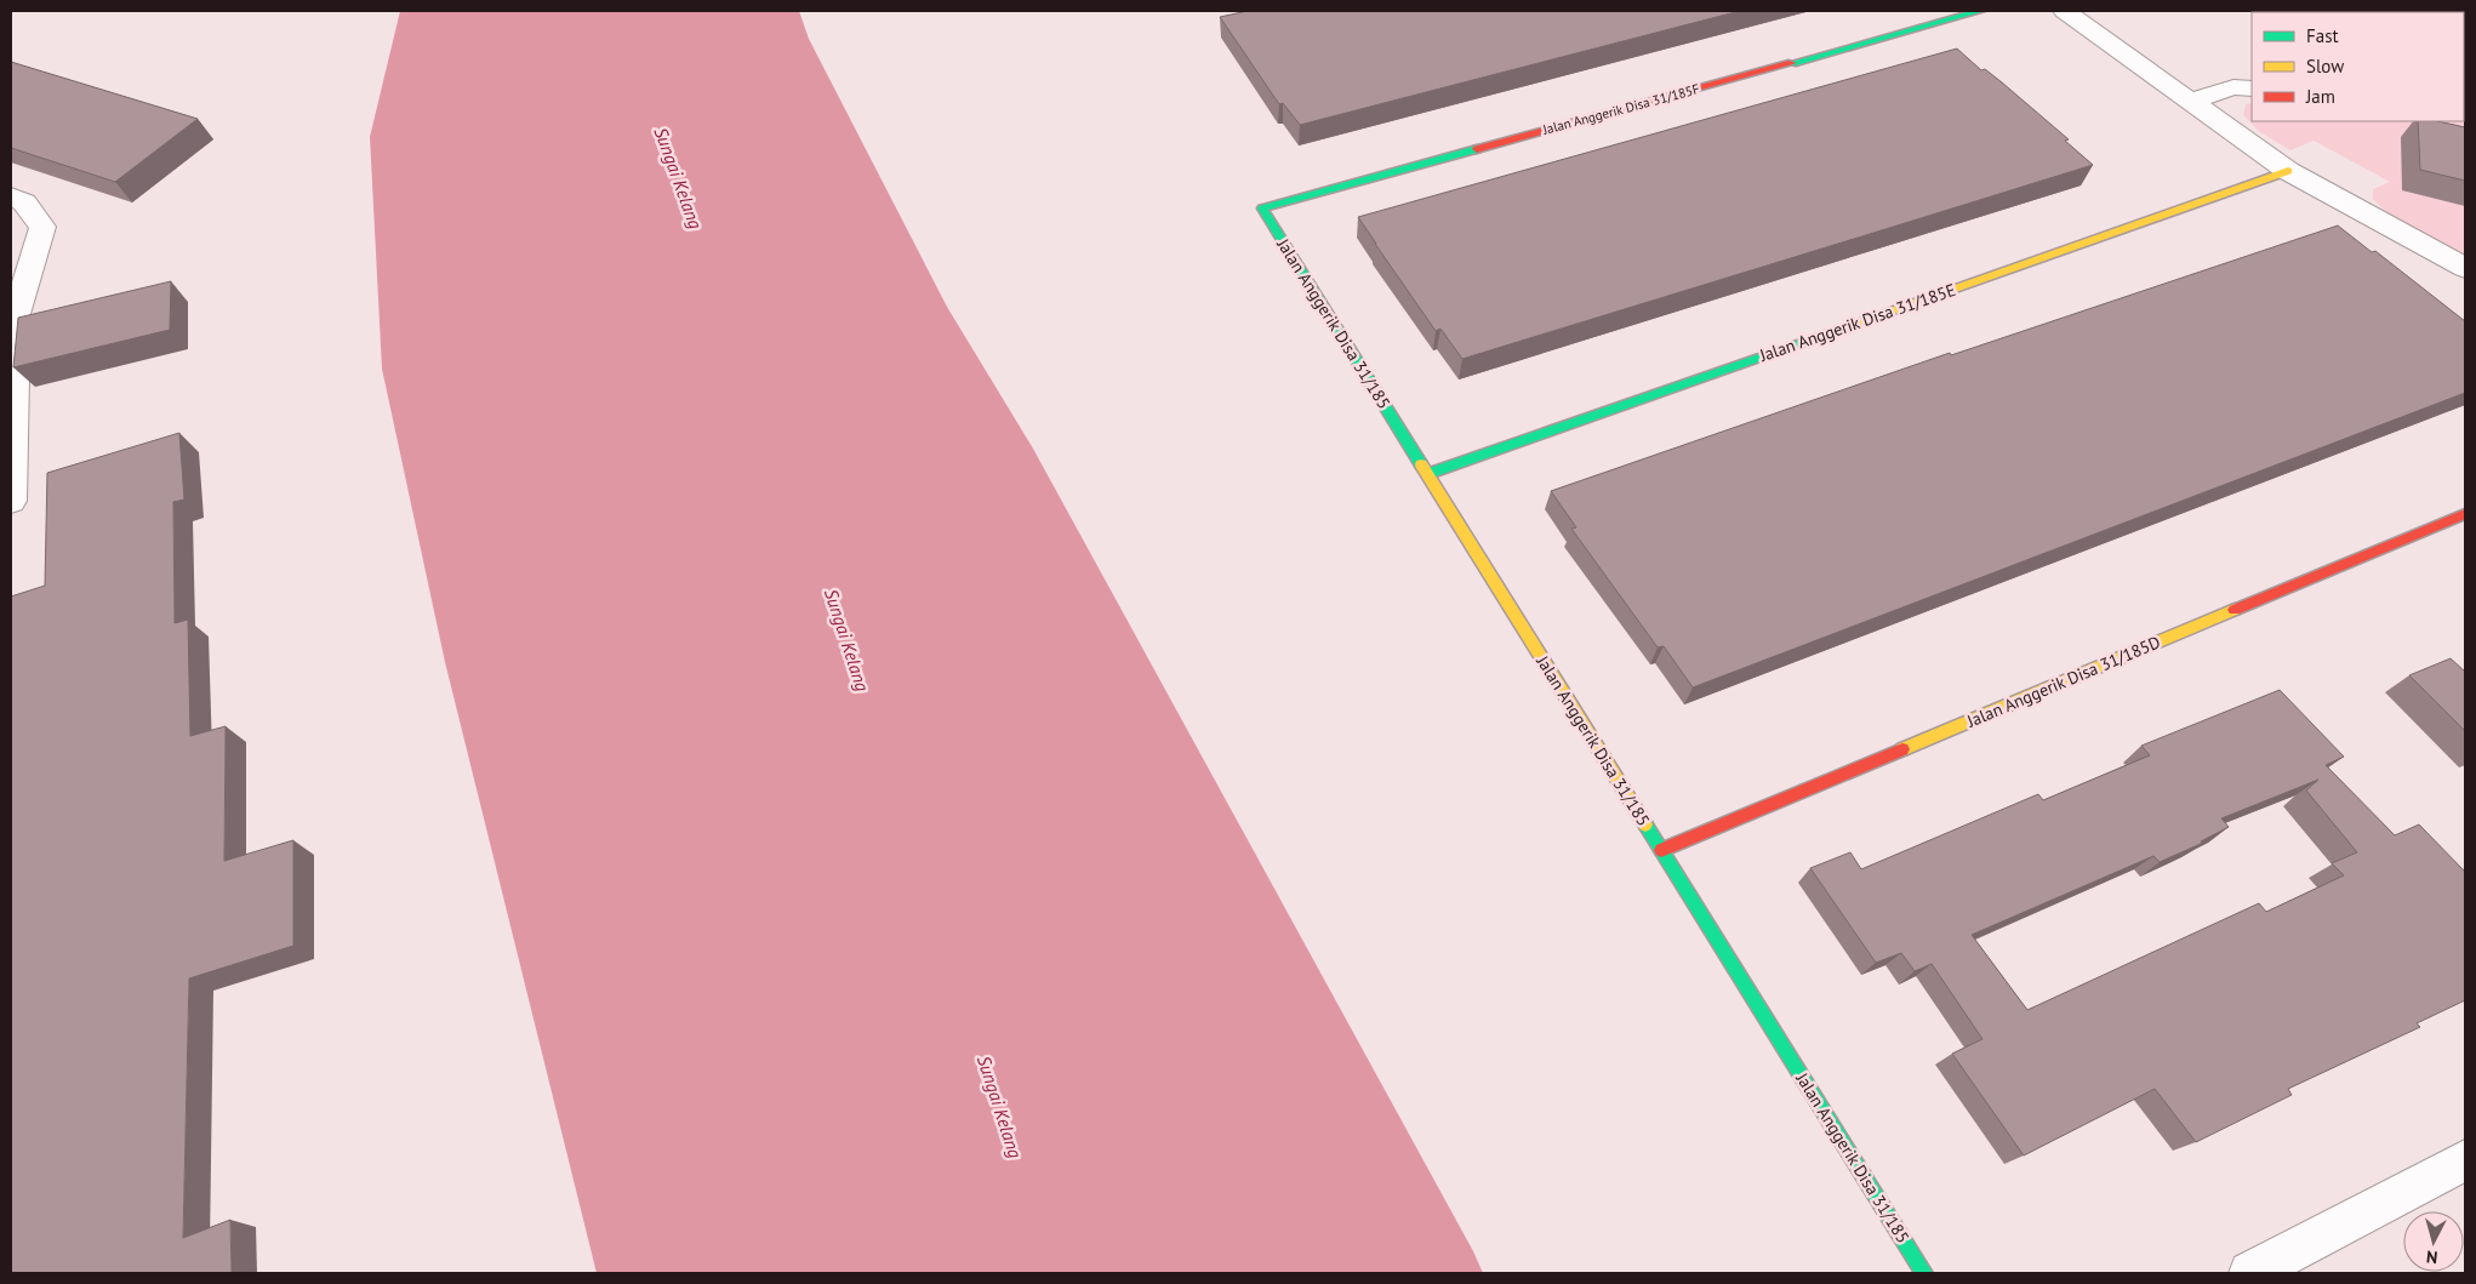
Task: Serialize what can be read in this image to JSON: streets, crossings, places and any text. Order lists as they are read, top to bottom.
{
  "streets": {
    "street": [
      "Jalan Anggerik Disa 31/185F",
      "Jalan Anggerik Disa 31/185E",
      "Jalan Anggerik Disa 31/185",
      "Jalan Anggerik Disa 31/185D"
    ]
  },
  "crossings": [
    ["Jalan Anggerik Disa 31/185F", "Jalan Anggerik Disa 31/185"],
    ["Jalan Anggerik Disa 31/185E", "Jalan Anggerik Disa 31/185"],
    ["Jalan Anggerik Disa 31/185", "Jalan Anggerik Disa 31/185D"]
  ],
  "water": ["Sungai Kelang"],
  "legend": ["Fast", "Slow", "Jam"],
  "north": "bottom"
}
